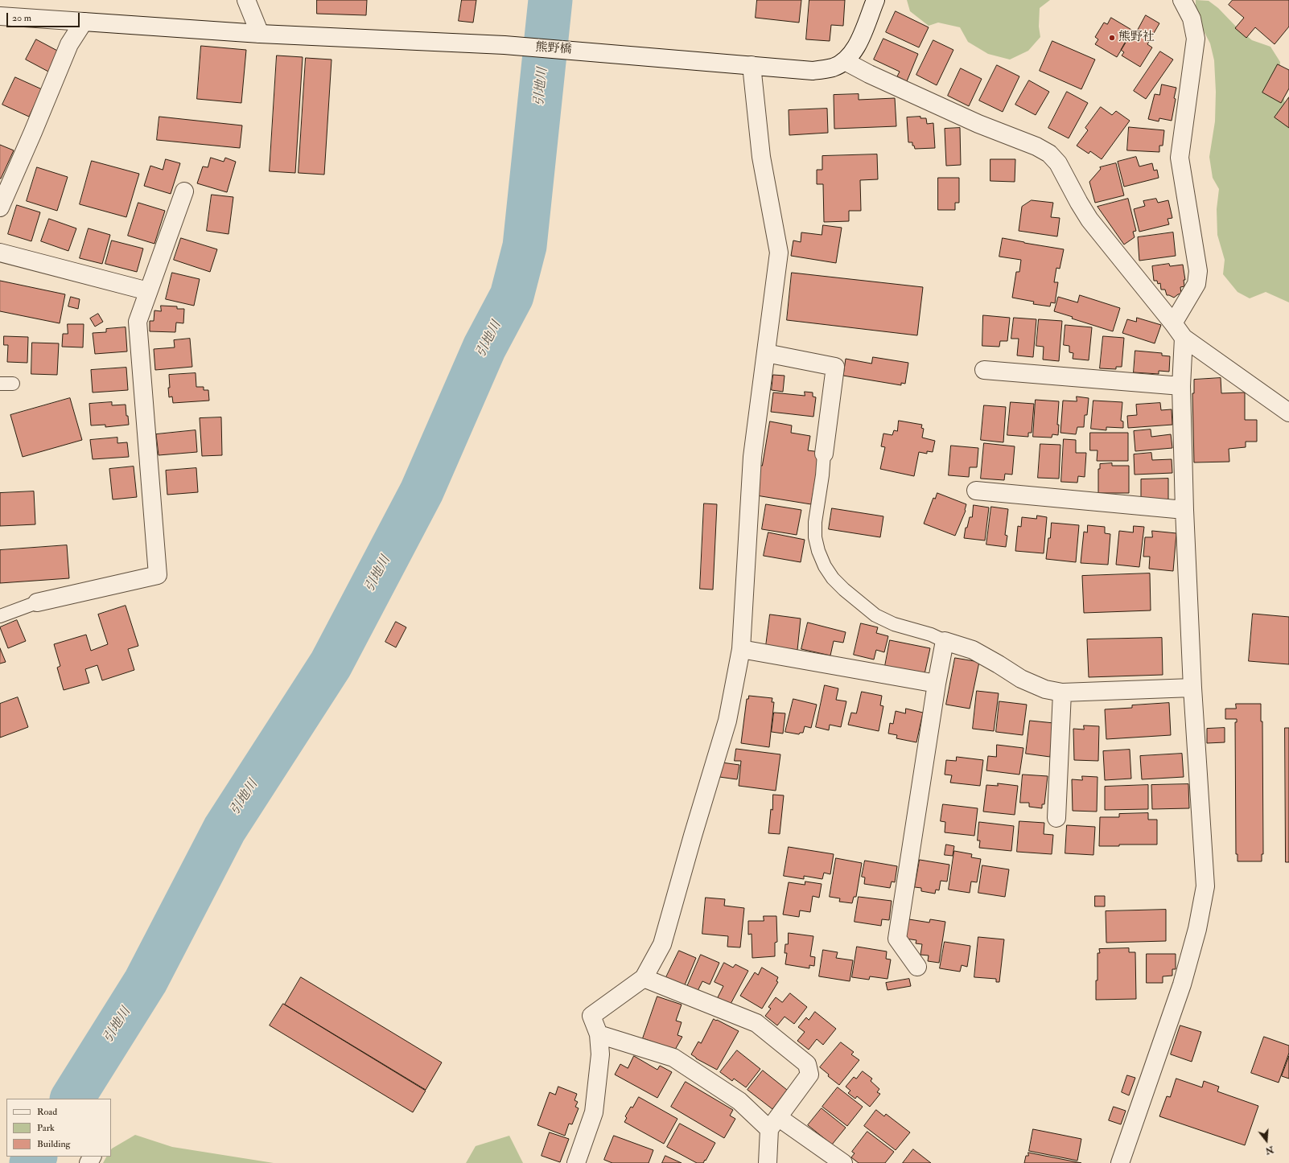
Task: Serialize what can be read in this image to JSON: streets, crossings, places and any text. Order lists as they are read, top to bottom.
{
  "streets": {
    "street": ["熊野橋"]
  },
  "water": ["引地川"],
  "places": ["熊野社"],
  "legend": ["Road", "Park", "Building"],
  "scale_bar": "20 m",
  "north": "bottom"
}
